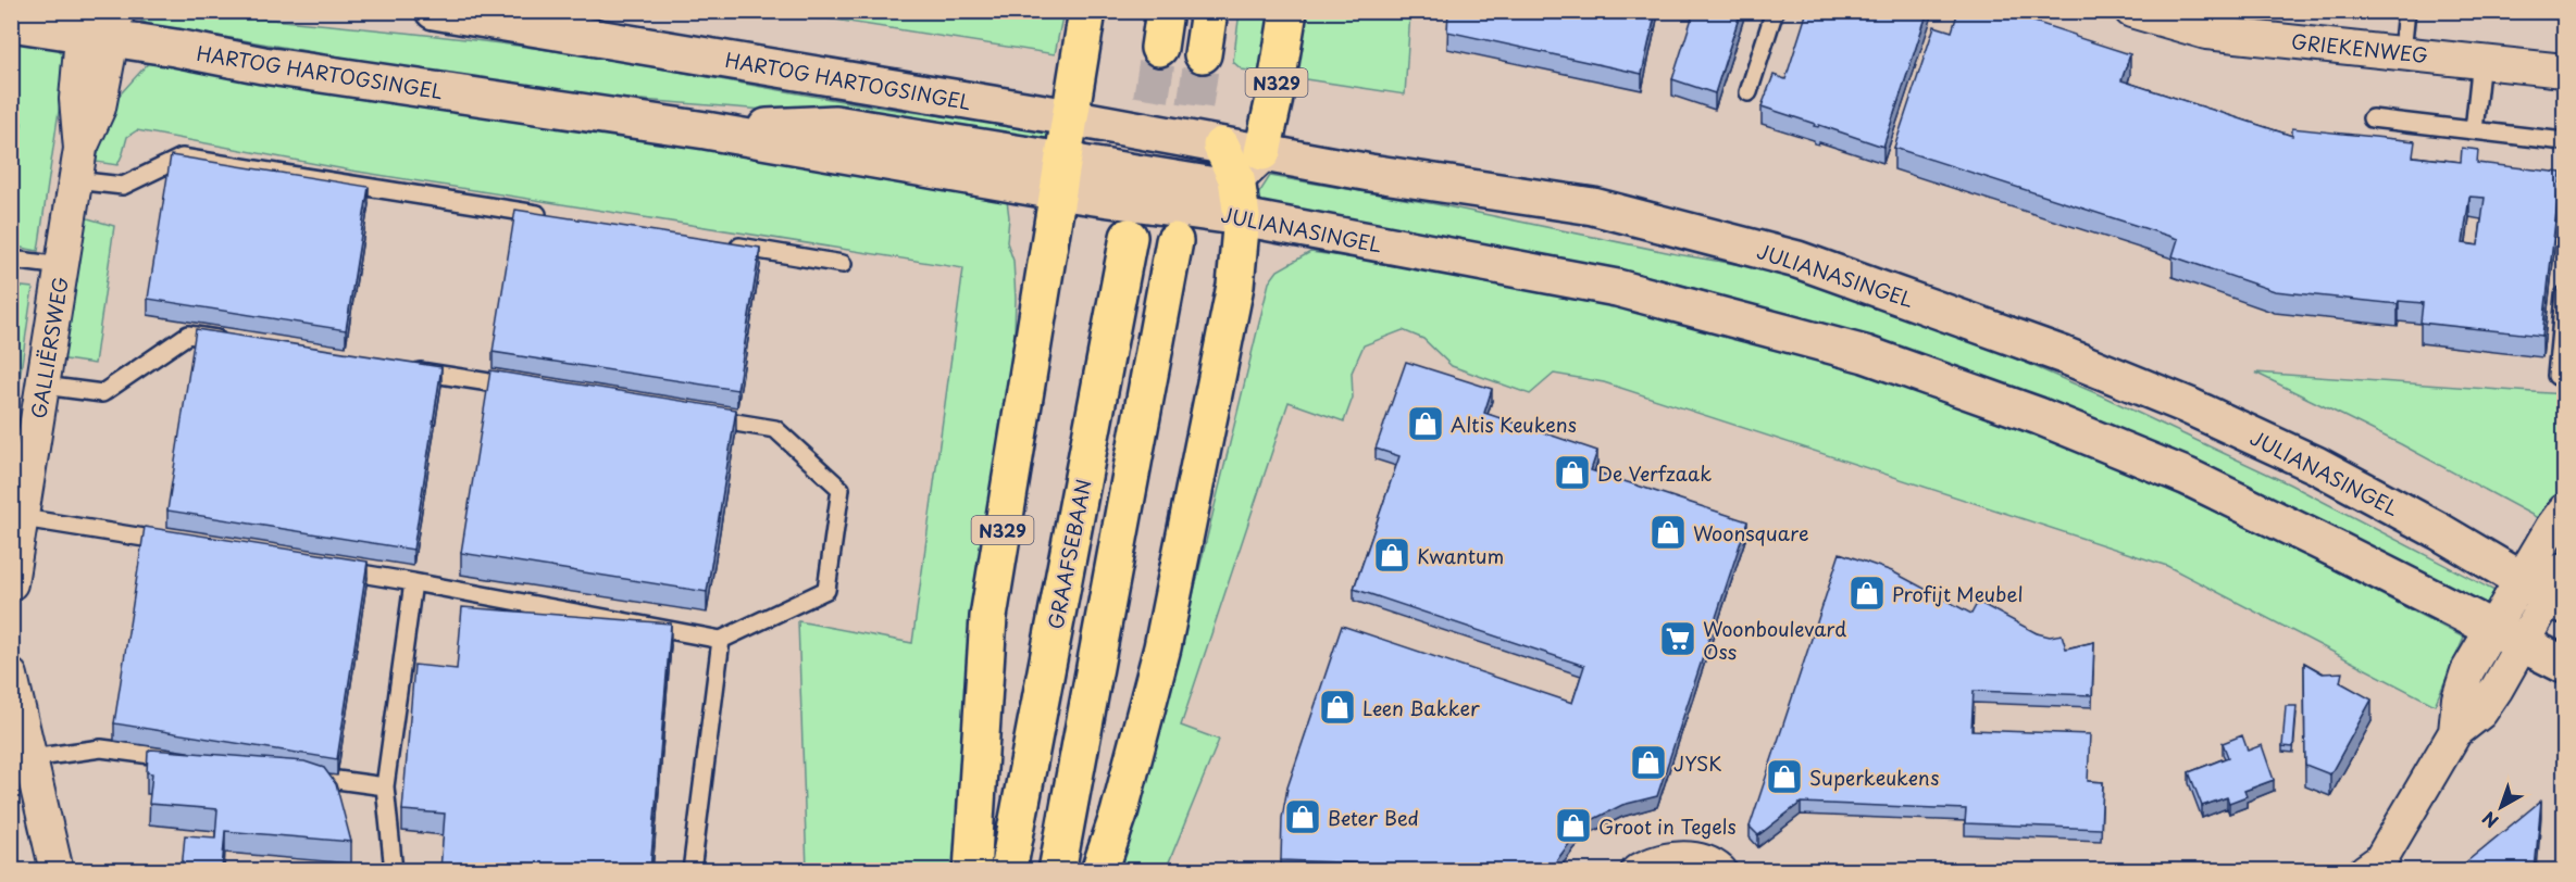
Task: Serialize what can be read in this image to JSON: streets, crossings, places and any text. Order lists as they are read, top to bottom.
{
  "streets": {
    "main road": [
      "HARTOG HARTOGSINGEL",
      "N329",
      "JULIANASINGEL",
      "GRAAFSEBAAN"
    ],
    "street": ["GRIEKENWEG", "GALLIËRSWEG"]
  },
  "crossings": [
    ["HARTOG HARTOGSINGEL", "N329"],
    ["HARTOG HARTOGSINGEL", "JULIANASINGEL"],
    ["HARTOG HARTOGSINGEL", "GALLIËRSWEG"],
    ["N329", "JULIANASINGEL"]
  ],
  "places": {
    "shop": [
      "Altis Keukens",
      "De Verfzaak",
      "Woonsquare",
      "Kwantum",
      "Profijt Meubel",
      "Leen Bakker",
      "JYSK",
      "Superkeukens",
      "Beter Bed",
      "Groot in Tegels"
    ],
    "supermarket": ["Woonboulevard Oss"]
  },
  "north": "bottom left"
}
